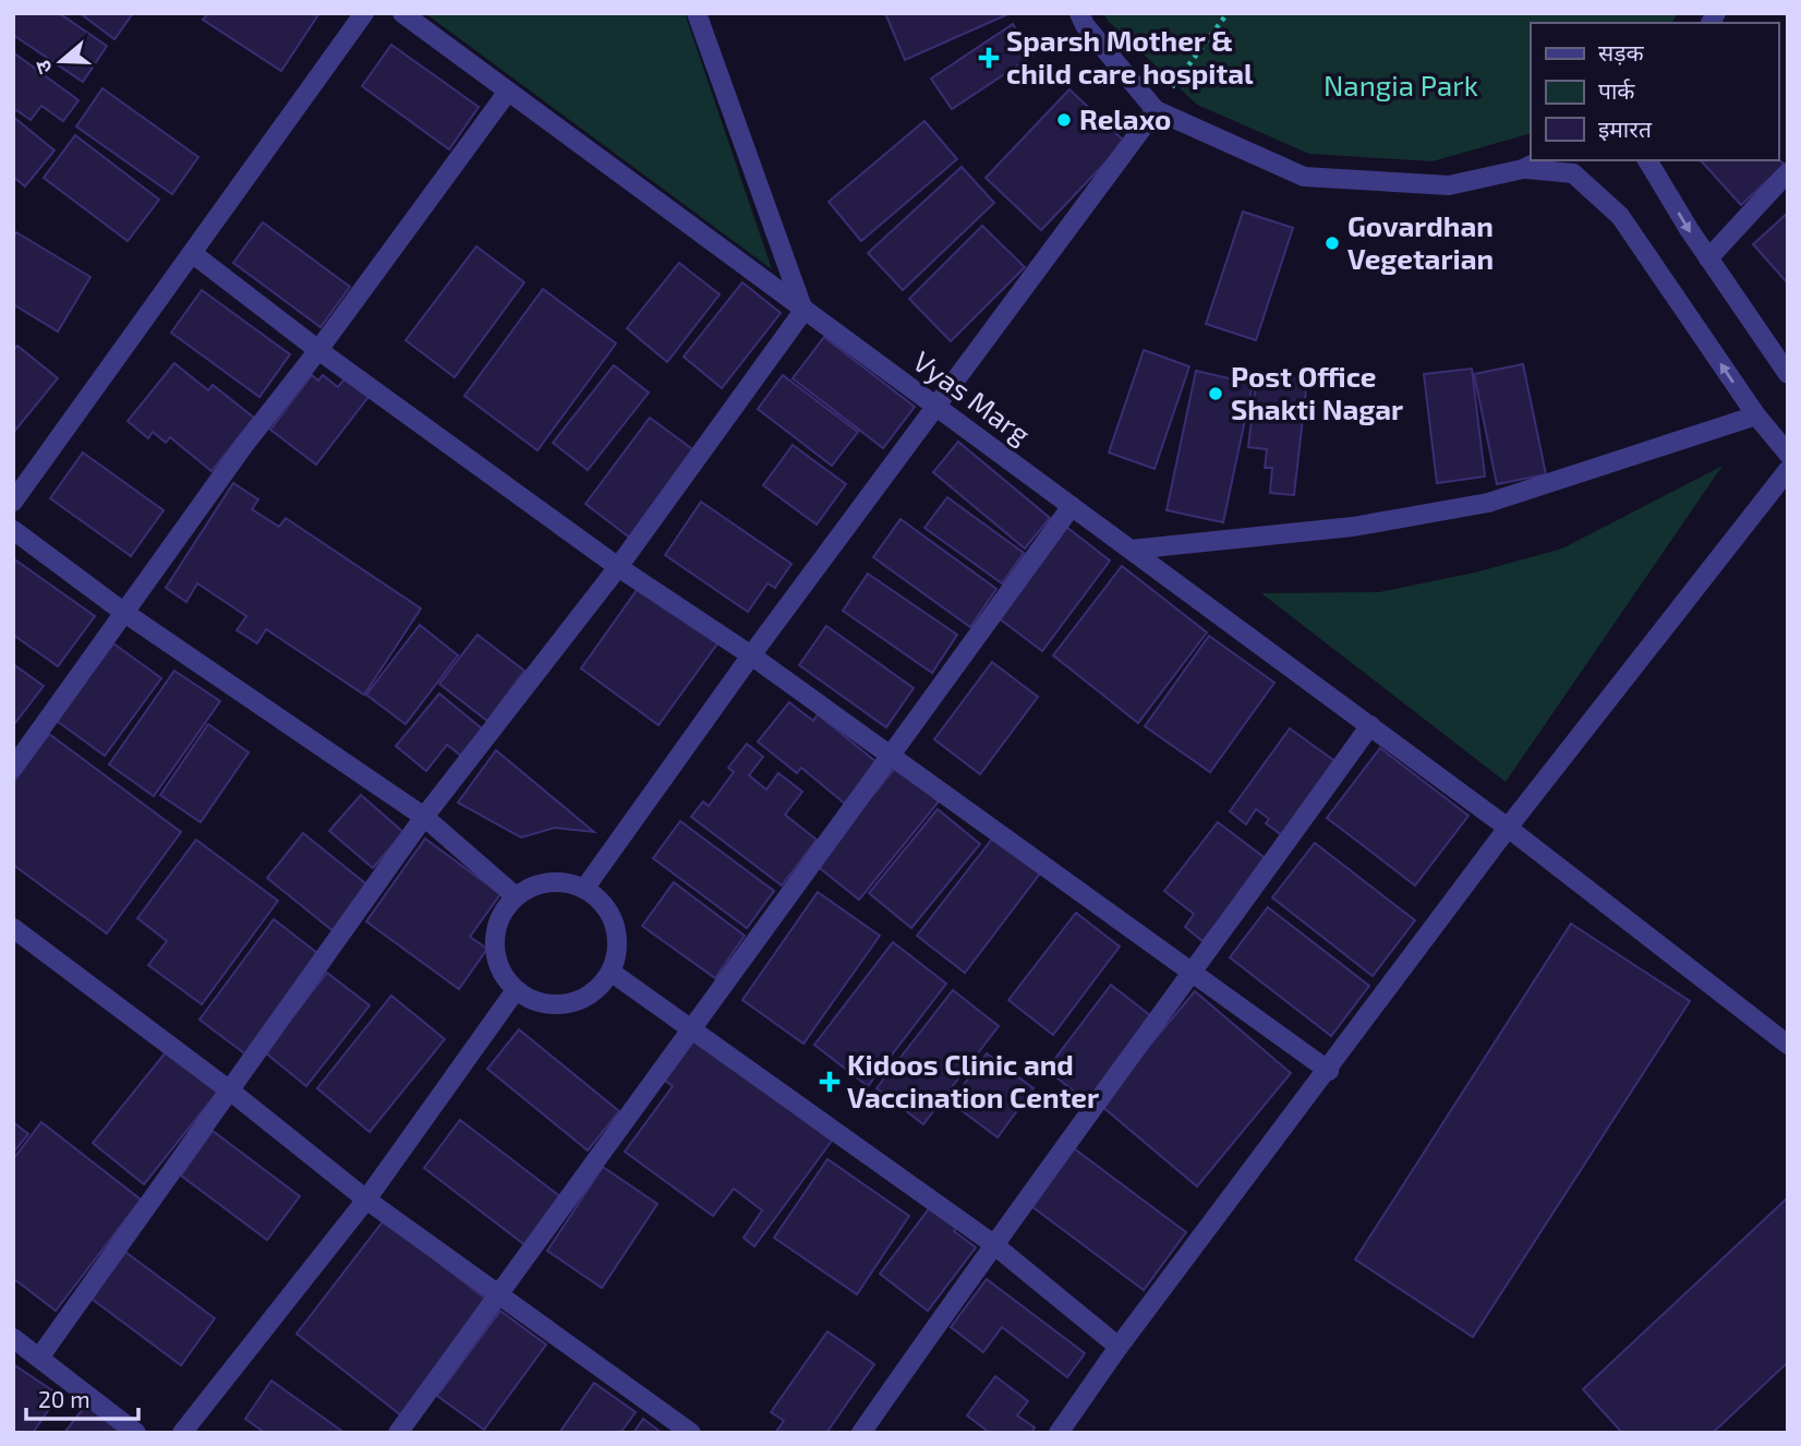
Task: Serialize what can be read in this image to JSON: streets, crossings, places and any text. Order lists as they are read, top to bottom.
{
  "streets": {
    "street": ["Vyas Marg"]
  },
  "parks": ["Nangia Park"],
  "places": {
    "health": ["Sparsh Mother & child care hospital", "Kidoos Clinic and Vaccination Center"],
    "other": ["Relaxo", "Govardhan Vegetarian", "Post Office Shakti Nagar"]
  },
  "legend": ["सड़क", "पार्क", "इमारत"],
  "scale_bar": "20 m",
  "north": "left"
}
